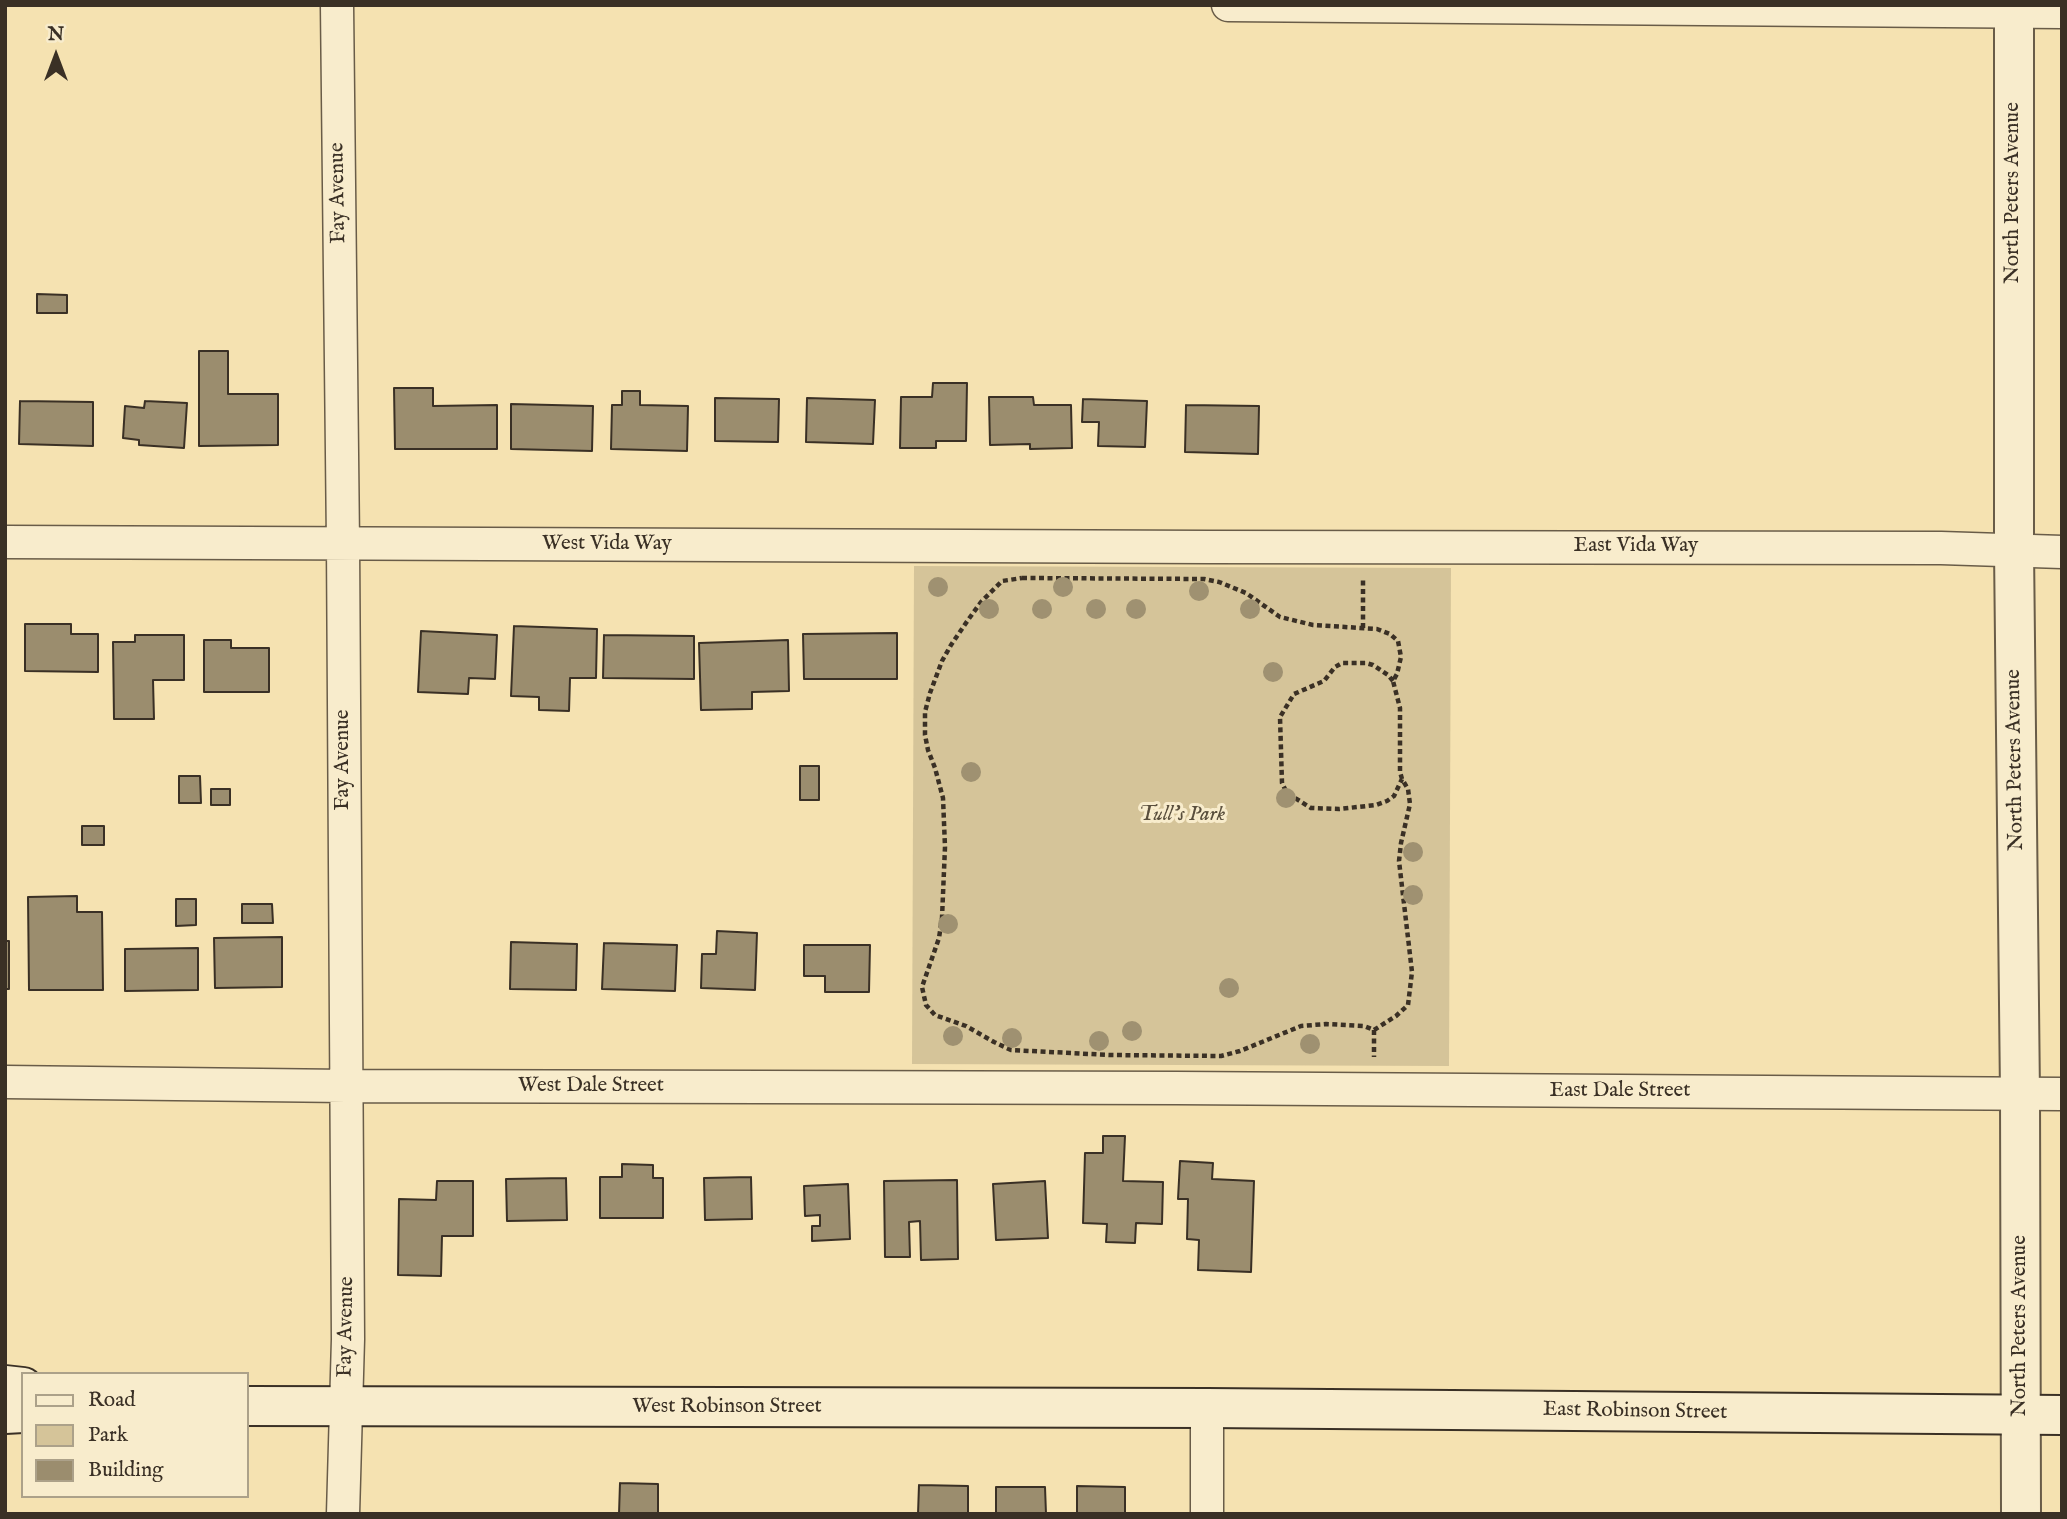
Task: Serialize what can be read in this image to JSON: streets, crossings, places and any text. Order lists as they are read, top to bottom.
{
  "streets": {
    "main road": ["North Peters Avenue", "West Robinson Street", "East Robinson Street"],
    "street": [
      "Fay Avenue",
      "West Vida Way",
      "East Vida Way",
      "West Dale Street",
      "East Dale Street"
    ]
  },
  "crossings": [
    ["Fay Avenue", "West Vida Way"],
    ["Fay Avenue", "West Dale Street"],
    ["Fay Avenue", "West Robinson Street"],
    ["North Peters Avenue", "East Vida Way"],
    ["North Peters Avenue", "East Dale Street"],
    ["North Peters Avenue", "East Robinson Street"],
    ["West Vida Way", "East Vida Way"],
    ["West Dale Street", "East Dale Street"],
    ["West Robinson Street", "East Robinson Street"]
  ],
  "parks": ["Tull’s Park"],
  "legend": ["Road", "Park", "Building"],
  "north": "top"
}
